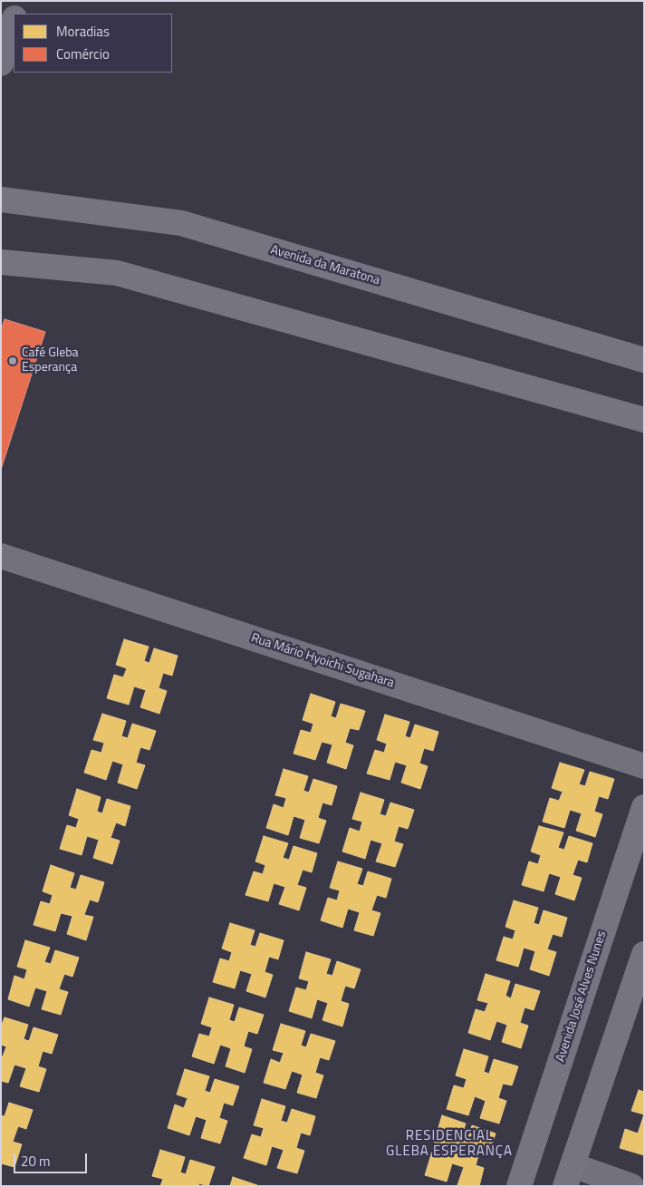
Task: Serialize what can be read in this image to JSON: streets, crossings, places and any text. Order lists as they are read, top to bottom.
{
  "streets": {
    "street": ["Avenida da Maratona", "Rua Mário Hyoichi Sugahara", "Avenida José Alves Nunes"]
  },
  "districts": ["RESIDENCIAL GLEBA ESPERANÇA"],
  "places": ["Café Gleba Esperança"],
  "legend": ["Moradias", "Comércio"],
  "scale_bar": "20 m"
}
